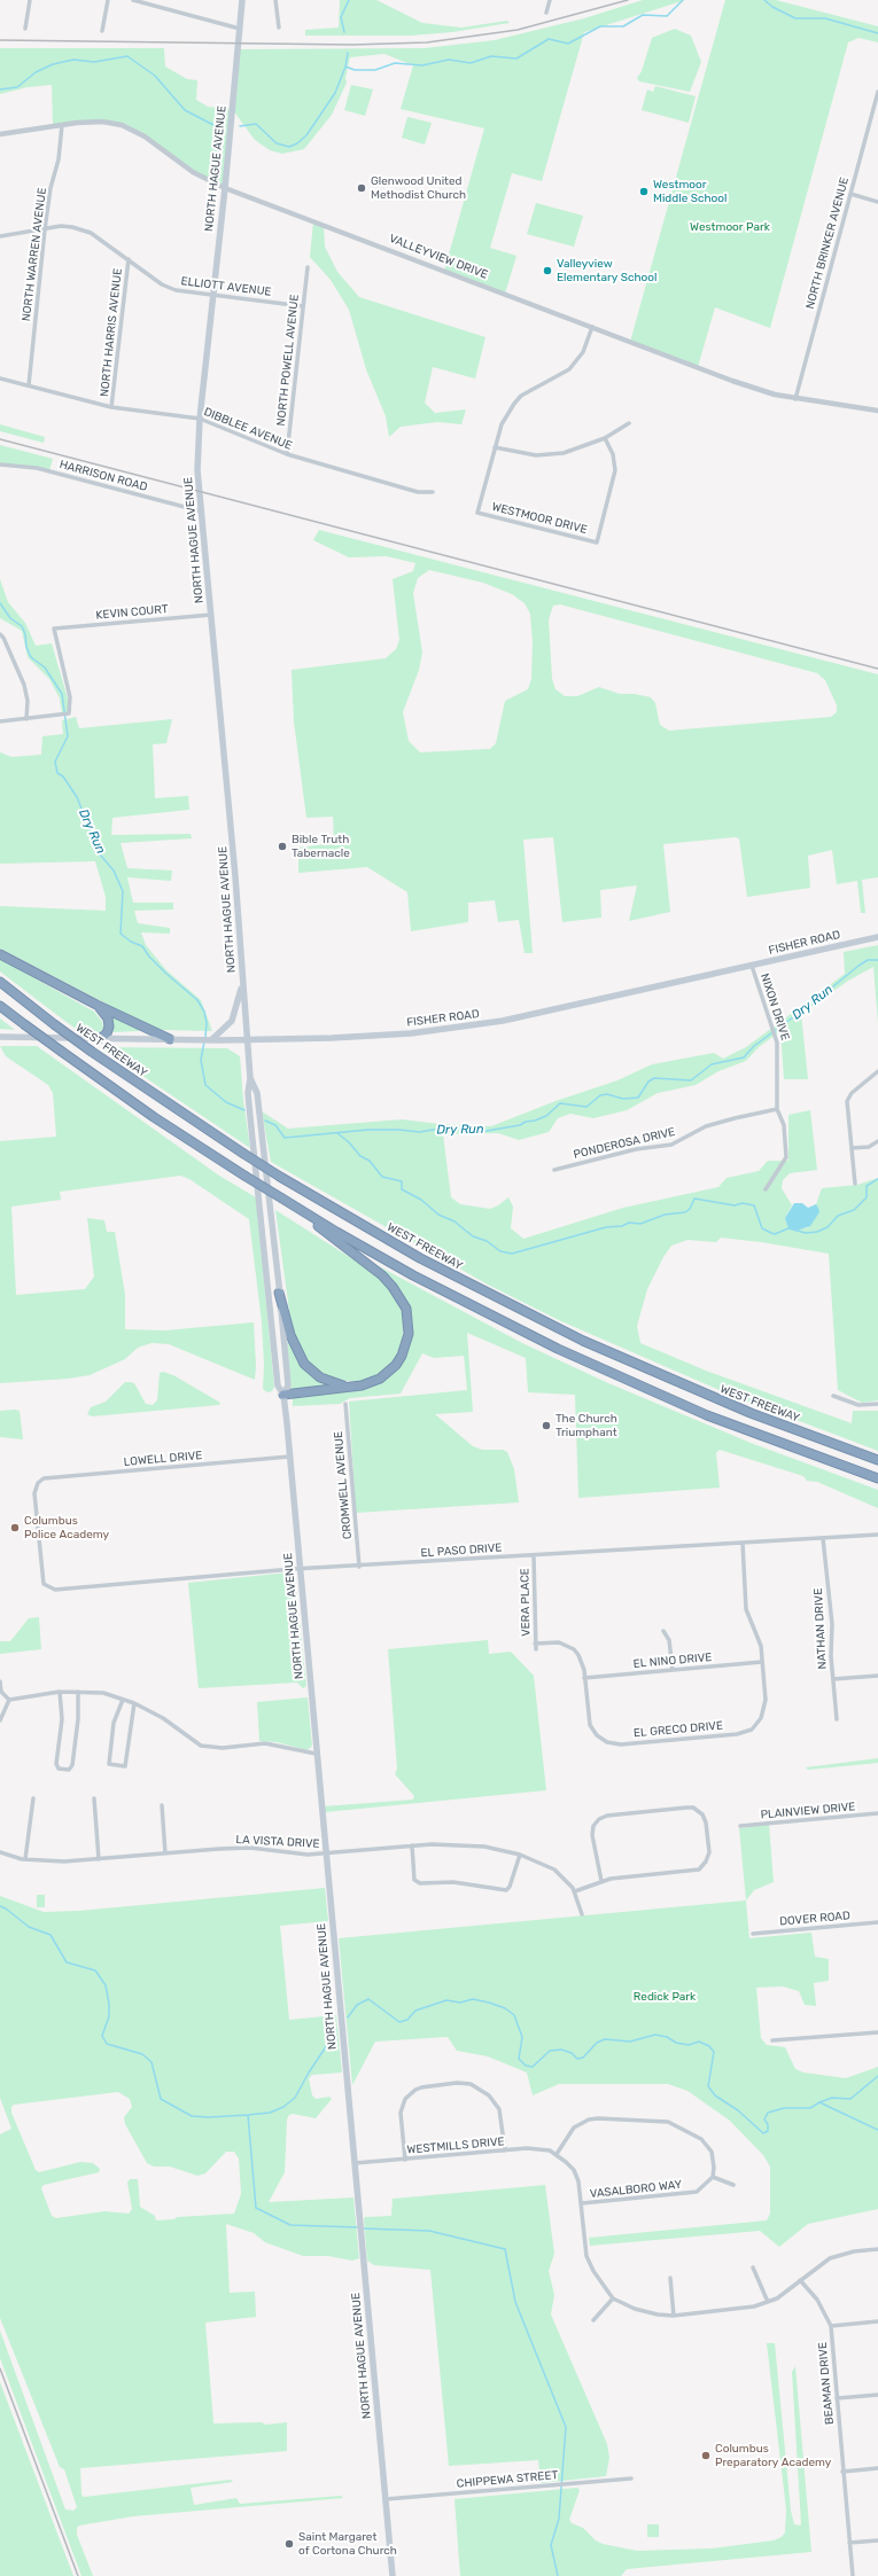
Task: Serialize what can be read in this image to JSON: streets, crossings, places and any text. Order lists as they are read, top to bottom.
{
  "streets": {
    "highway": ["WEST FREEWAY"],
    "main road": ["NORTH HAGUE AVENUE", "FISHER ROAD"],
    "street": [
      "NORTH BRINKER AVENUE",
      "NORTH WARREN AVENUE",
      "VALLEYVIEW DRIVE",
      "ELLIOTT AVENUE",
      "NORTH HARRIS AVENUE",
      "NORTH POWELL AVENUE",
      "DIBBLEE AVENUE",
      "HARRISON ROAD",
      "WESTMOOR DRIVE",
      "KEVIN COURT",
      "NIXON DRIVE",
      "PONDEROSA DRIVE",
      "LOWELL DRIVE",
      "CROMWELL AVENUE",
      "EL PASO DRIVE",
      "VERA PLACE",
      "NATHAN DRIVE",
      "EL NINO DRIVE",
      "EL GRECO DRIVE",
      "PLAINVIEW DRIVE",
      "LA VISTA DRIVE",
      "DOVER ROAD",
      "WESTMILLS DRIVE",
      "VASALBORO WAY",
      "BEAMAN DRIVE",
      "CHIPPEWA STREET"
    ]
  },
  "crossings": [
    ["NORTH HAGUE AVENUE", "VALLEYVIEW DRIVE"],
    ["NORTH HAGUE AVENUE", "ELLIOTT AVENUE"],
    ["NORTH HAGUE AVENUE", "DIBBLEE AVENUE"],
    ["NORTH HAGUE AVENUE", "HARRISON ROAD"],
    ["NORTH HAGUE AVENUE", "KEVIN COURT"],
    ["NORTH HAGUE AVENUE", "FISHER ROAD"],
    ["NORTH HAGUE AVENUE", "LOWELL DRIVE"],
    ["NORTH HAGUE AVENUE", "EL PASO DRIVE"],
    ["NORTH HAGUE AVENUE", "LA VISTA DRIVE"],
    ["NORTH HAGUE AVENUE", "WESTMILLS DRIVE"],
    ["NORTH HAGUE AVENUE", "CHIPPEWA STREET"],
    ["NORTH BRINKER AVENUE", "VALLEYVIEW DRIVE"],
    ["NORTH WARREN AVENUE", "VALLEYVIEW DRIVE"],
    ["NORTH WARREN AVENUE", "ELLIOTT AVENUE"],
    ["NORTH WARREN AVENUE", "DIBBLEE AVENUE"],
    ["ELLIOTT AVENUE", "NORTH HARRIS AVENUE"],
    ["ELLIOTT AVENUE", "NORTH POWELL AVENUE"],
    ["NORTH HARRIS AVENUE", "DIBBLEE AVENUE"],
    ["NORTH POWELL AVENUE", "DIBBLEE AVENUE"],
    ["FISHER ROAD", "NIXON DRIVE"],
    ["NIXON DRIVE", "PONDEROSA DRIVE"],
    ["LOWELL DRIVE", "EL PASO DRIVE"],
    ["CROMWELL AVENUE", "EL PASO DRIVE"],
    ["EL PASO DRIVE", "VERA PLACE"],
    ["EL PASO DRIVE", "NATHAN DRIVE"],
    ["EL NINO DRIVE", "EL GRECO DRIVE"]
  ],
  "water": ["Dry Run"],
  "parks": ["Westmoor Park", "Redick Park"],
  "places": [
    "Glenwood United Methodist Church",
    "Westmoor Middle School",
    "Valleyview Elementary School",
    "Bible Truth Tabernacle",
    "The Church Triumphant",
    "Columbus Police Academy",
    "Columbus Preparatory Academy",
    "Saint Margaret of Cortona Church"
  ]
}
